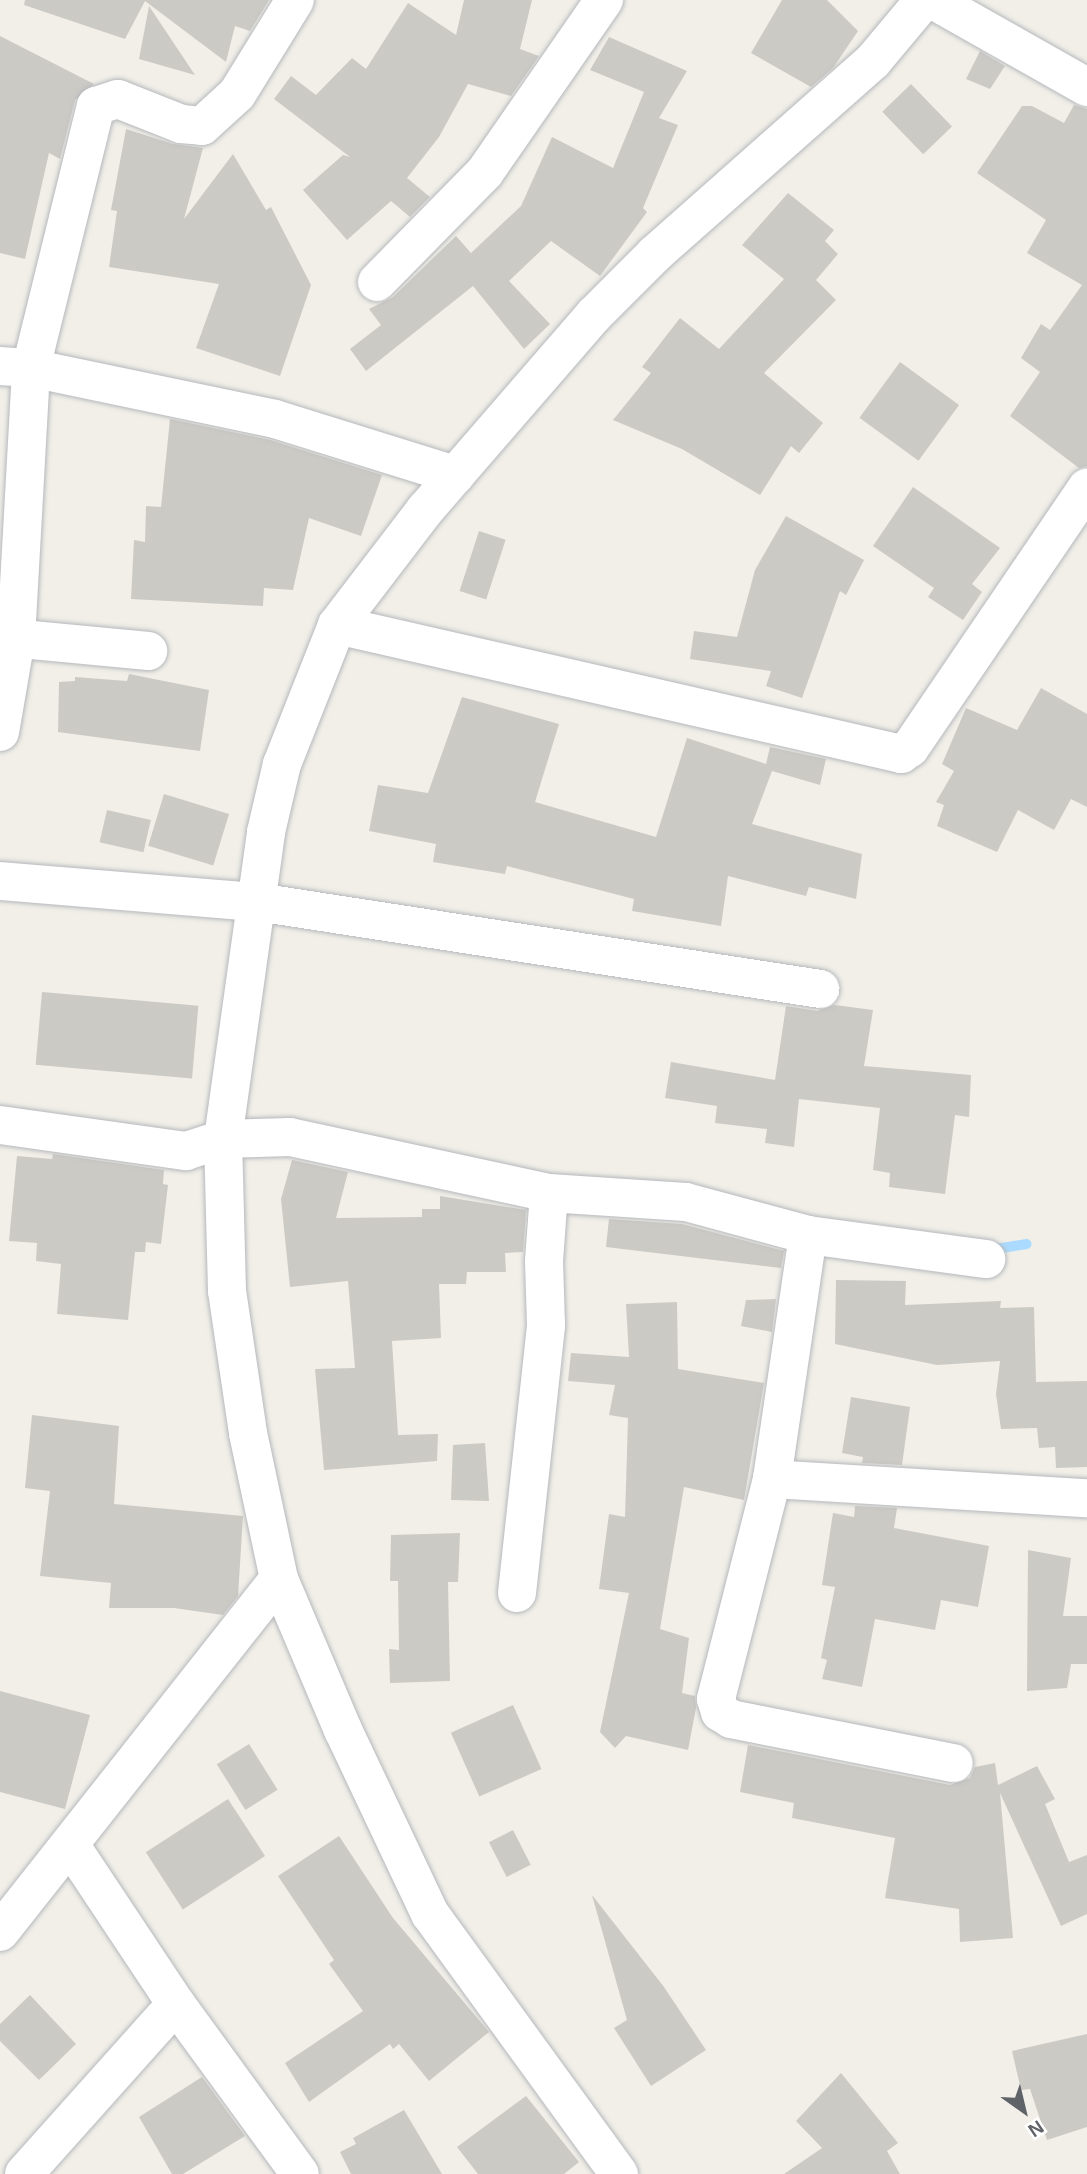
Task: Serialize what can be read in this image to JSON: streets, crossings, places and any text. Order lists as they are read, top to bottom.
{
  "north": "bottom right"
}
